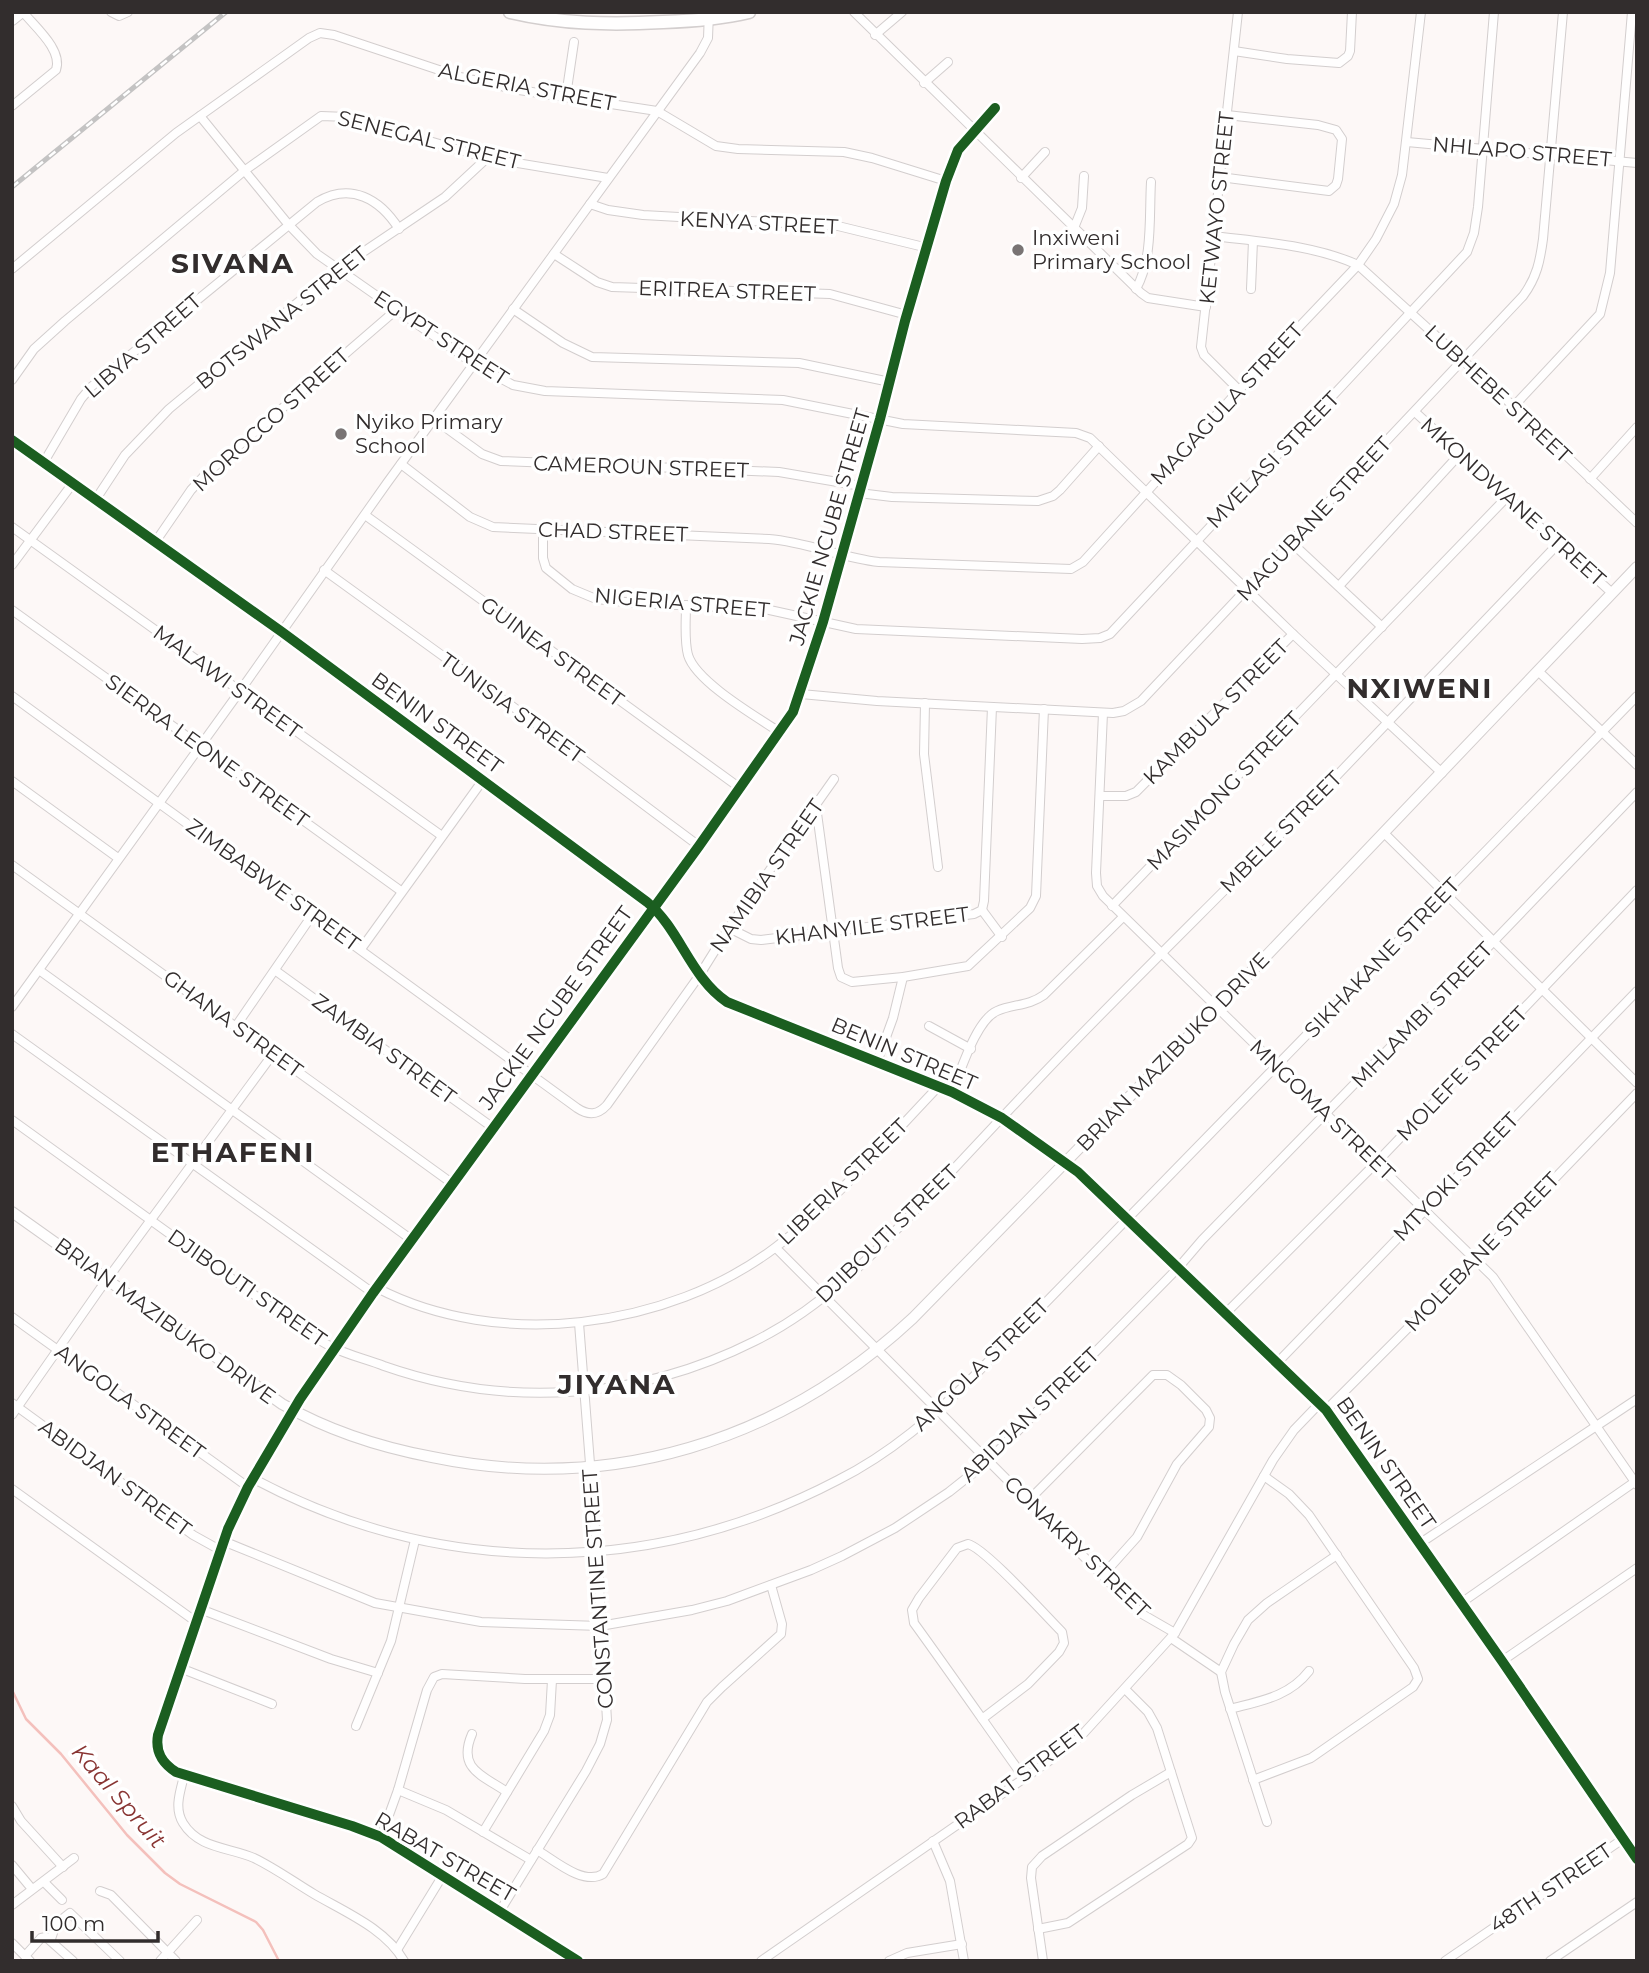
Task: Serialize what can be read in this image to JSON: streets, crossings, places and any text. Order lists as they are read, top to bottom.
{
  "streets": {
    "street": [
      "ALGERIA STREET",
      "SENEGAL STREET",
      "NHLAPO STREET",
      "KETWAYO STREET",
      "KENYA STREET",
      "ERITREA STREET",
      "BOTSWANA STREET",
      "EGYPT STREET",
      "LIBYA STREET",
      "LUBHEBE STREET",
      "MAGAGULA STREET",
      "MOROCCO STREET",
      "MVELASI STREET",
      "CAMEROUN STREET",
      "MKONDWANE STREET",
      "MAGUBANE STREET",
      "JACKIE NCUBE STREET",
      "CHAD STREET",
      "NIGERIA STREET",
      "GUINEA STREET",
      "MALAWI STREET",
      "TUNISIA STREET",
      "KAMBULA STREET",
      "BENIN STREET",
      "SIERRA LEONE STREET",
      "MASIMONG STREET",
      "MBELE STREET",
      "NAMIBIA STREET",
      "ZIMBABWE STREET",
      "KHANYILE STREET",
      "SIKHAKANE STREET",
      "MHLAMBI STREET",
      "GHANA STREET",
      "ZAMBIA STREET",
      "BRIAN MAZIBUKO DRIVE",
      "MOLEFE STREET",
      "MNGOMA STREET",
      "MTYOKI STREET",
      "LIBERIA STREET",
      "DJIBOUTI STREET",
      "MOLEBANE STREET",
      "ANGOLA STREET",
      "ABIDJAN STREET",
      "CONAKRY STREET",
      "CONSTANTINE STREET",
      "RABAT STREET",
      "48TH STREET"
    ]
  },
  "crossings": [
    ["ALGERIA STREET", "EGYPT STREET"],
    ["ALGERIA STREET", "JACKIE NCUBE STREET"],
    ["SENEGAL STREET", "BOTSWANA STREET"],
    ["SENEGAL STREET", "EGYPT STREET"],
    ["NHLAPO STREET", "MAGAGULA STREET"],
    ["NHLAPO STREET", "MVELASI STREET"],
    ["NHLAPO STREET", "MAGUBANE STREET"],
    ["KETWAYO STREET", "MAGAGULA STREET"],
    ["KENYA STREET", "JACKIE NCUBE STREET"],
    ["ERITREA STREET", "JACKIE NCUBE STREET"],
    ["BOTSWANA STREET", "EGYPT STREET"],
    ["BOTSWANA STREET", "LIBYA STREET"],
    ["BOTSWANA STREET", "BENIN STREET"],
    ["EGYPT STREET", "LIBYA STREET"],
    ["EGYPT STREET", "MAGAGULA STREET"],
    ["EGYPT STREET", "MOROCCO STREET"],
    ["EGYPT STREET", "MVELASI STREET"],
    ["EGYPT STREET", "CAMEROUN STREET"],
    ["EGYPT STREET", "MAGUBANE STREET"],
    ["EGYPT STREET", "JACKIE NCUBE STREET"],
    ["EGYPT STREET", "KAMBULA STREET"],
    ["EGYPT STREET", "MASIMONG STREET"],
    ["EGYPT STREET", "MBELE STREET"],
    ["EGYPT STREET", "BRIAN MAZIBUKO DRIVE"],
    ["LIBYA STREET", "BENIN STREET"],
    ["LUBHEBE STREET", "MAGAGULA STREET"],
    ["LUBHEBE STREET", "MVELASI STREET"],
    ["LUBHEBE STREET", "MAGUBANE STREET"],
    ["MAGAGULA STREET", "JACKIE NCUBE STREET"],
    ["MAGAGULA STREET", "CHAD STREET"],
    ["MOROCCO STREET", "BENIN STREET"],
    ["MVELASI STREET", "JACKIE NCUBE STREET"],
    ["MVELASI STREET", "NIGERIA STREET"],
    ["CAMEROUN STREET", "JACKIE NCUBE STREET"],
    ["MKONDWANE STREET", "MAGUBANE STREET"],
    ["MKONDWANE STREET", "MASIMONG STREET"],
    ["MKONDWANE STREET", "MBELE STREET"],
    ["MKONDWANE STREET", "BRIAN MAZIBUKO DRIVE"],
    ["MAGUBANE STREET", "JACKIE NCUBE STREET"],
    ["MAGUBANE STREET", "KHANYILE STREET"],
    ["MAGUBANE STREET", "MNGOMA STREET"],
    ["JACKIE NCUBE STREET", "CHAD STREET"],
    ["JACKIE NCUBE STREET", "NIGERIA STREET"],
    ["JACKIE NCUBE STREET", "GUINEA STREET"],
    ["JACKIE NCUBE STREET", "TUNISIA STREET"],
    ["JACKIE NCUBE STREET", "BENIN STREET"],
    ["JACKIE NCUBE STREET", "NAMIBIA STREET"],
    ["JACKIE NCUBE STREET", "ZIMBABWE STREET"],
    ["JACKIE NCUBE STREET", "GHANA STREET"],
    ["JACKIE NCUBE STREET", "ZAMBIA STREET"],
    ["JACKIE NCUBE STREET", "BRIAN MAZIBUKO DRIVE"],
    ["JACKIE NCUBE STREET", "LIBERIA STREET"],
    ["JACKIE NCUBE STREET", "DJIBOUTI STREET"],
    ["JACKIE NCUBE STREET", "ANGOLA STREET"],
    ["JACKIE NCUBE STREET", "ABIDJAN STREET"],
    ["JACKIE NCUBE STREET", "RABAT STREET"],
    ["CHAD STREET", "NIGERIA STREET"],
    ["KAMBULA STREET", "MNGOMA STREET"],
    ["BENIN STREET", "MBELE STREET"],
    ["BENIN STREET", "NAMIBIA STREET"],
    ["BENIN STREET", "SIKHAKANE STREET"],
    ["BENIN STREET", "MHLAMBI STREET"],
    ["BENIN STREET", "BRIAN MAZIBUKO DRIVE"],
    ["BENIN STREET", "MOLEFE STREET"],
    ["BENIN STREET", "MTYOKI STREET"],
    ["BENIN STREET", "LIBERIA STREET"],
    ["BENIN STREET", "DJIBOUTI STREET"],
    ["BENIN STREET", "MOLEBANE STREET"],
    ["BENIN STREET", "ANGOLA STREET"],
    ["BENIN STREET", "ABIDJAN STREET"],
    ["BENIN STREET", "RABAT STREET"],
    ["BENIN STREET", "48TH STREET"],
    ["MASIMONG STREET", "MNGOMA STREET"],
    ["MBELE STREET", "MNGOMA STREET"],
    ["MBELE STREET", "DJIBOUTI STREET"],
    ["NAMIBIA STREET", "ZIMBABWE STREET"],
    ["NAMIBIA STREET", "KHANYILE STREET"],
    ["SIKHAKANE STREET", "MNGOMA STREET"],
    ["SIKHAKANE STREET", "ANGOLA STREET"],
    ["MHLAMBI STREET", "MNGOMA STREET"],
    ["MHLAMBI STREET", "ABIDJAN STREET"],
    ["BRIAN MAZIBUKO DRIVE", "MNGOMA STREET"],
    ["BRIAN MAZIBUKO DRIVE", "CONAKRY STREET"],
    ["BRIAN MAZIBUKO DRIVE", "CONSTANTINE STREET"],
    ["MOLEFE STREET", "MNGOMA STREET"],
    ["MNGOMA STREET", "MTYOKI STREET"],
    ["MNGOMA STREET", "MOLEBANE STREET"],
    ["LIBERIA STREET", "CONAKRY STREET"],
    ["LIBERIA STREET", "CONSTANTINE STREET"],
    ["DJIBOUTI STREET", "CONAKRY STREET"],
    ["DJIBOUTI STREET", "CONSTANTINE STREET"],
    ["MOLEBANE STREET", "RABAT STREET"],
    ["ANGOLA STREET", "CONAKRY STREET"],
    ["ANGOLA STREET", "CONSTANTINE STREET"],
    ["ABIDJAN STREET", "CONAKRY STREET"],
    ["ABIDJAN STREET", "CONSTANTINE STREET"],
    ["CONAKRY STREET", "RABAT STREET"],
    ["CONSTANTINE STREET", "RABAT STREET"]
  ],
  "districts": [
    "SIVANA",
    "NXIWENI",
    "ETHAFENI",
    "JIYANA"
  ],
  "water": ["Kaal Spruit"],
  "places": ["Inxiweni Primary School", "Nyiko Primary School"],
  "scale_bar": "100 m"
}
